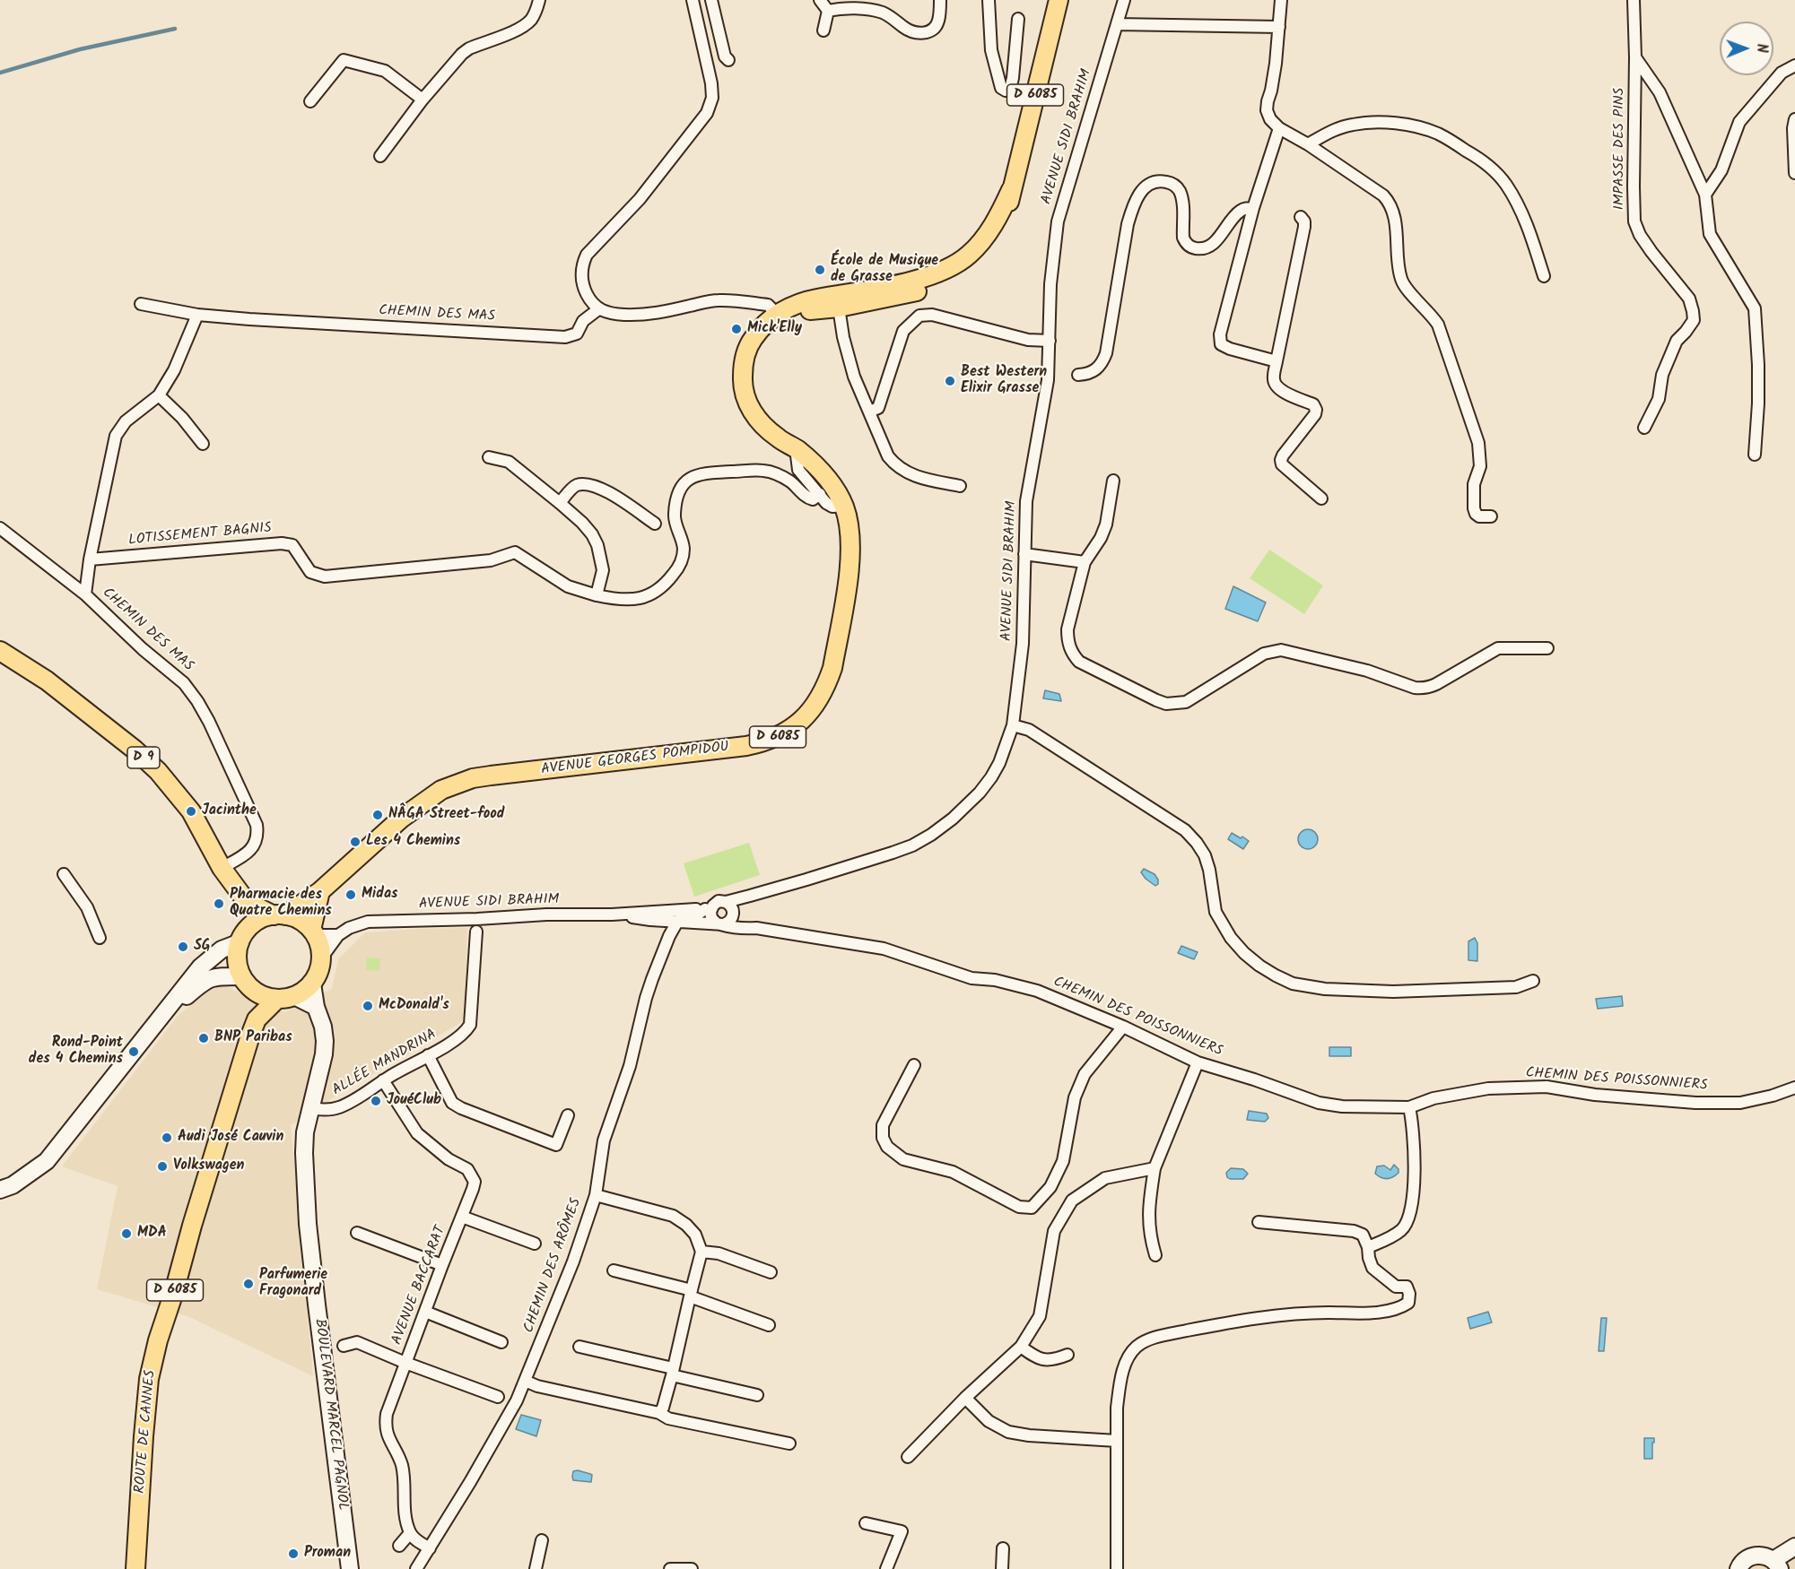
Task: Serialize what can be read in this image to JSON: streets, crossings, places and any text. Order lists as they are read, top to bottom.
{
  "streets": {
    "main road": [
      "D 6085",
      "D 9",
      "AVENUE GEORGES POMPIDOU",
      "ROUTE DE CANNES"
    ],
    "street": [
      "AVENUE SIDI BRAHIM",
      "IMPASSE DES PINS",
      "CHEMIN DES MAS",
      "LOTISSEMENT BAGNIS",
      "CHEMIN DES POISSONNIERS",
      "ALLÉE MANDRINA",
      "CHEMIN DES ARÔMES",
      "AVENUE BACCARAT",
      "BOULEVARD MARCEL PAGNOL"
    ]
  },
  "crossings": [
    ["AVENUE SIDI BRAHIM", "D 9"],
    ["AVENUE SIDI BRAHIM", "AVENUE GEORGES POMPIDOU"],
    ["AVENUE SIDI BRAHIM", "CHEMIN DES POISSONNIERS"],
    ["AVENUE SIDI BRAHIM", "CHEMIN DES ARÔMES"],
    ["AVENUE SIDI BRAHIM", "BOULEVARD MARCEL PAGNOL"],
    ["AVENUE SIDI BRAHIM", "ROUTE DE CANNES"],
    ["CHEMIN DES MAS", "LOTISSEMENT BAGNIS"],
    ["CHEMIN DES MAS", "D 9"],
    ["D 9", "AVENUE GEORGES POMPIDOU"],
    ["D 9", "BOULEVARD MARCEL PAGNOL"],
    ["D 9", "ROUTE DE CANNES"],
    ["AVENUE GEORGES POMPIDOU", "BOULEVARD MARCEL PAGNOL"],
    ["AVENUE GEORGES POMPIDOU", "ROUTE DE CANNES"],
    ["ALLÉE MANDRINA", "AVENUE BACCARAT"],
    ["ALLÉE MANDRINA", "BOULEVARD MARCEL PAGNOL"],
    ["BOULEVARD MARCEL PAGNOL", "ROUTE DE CANNES"]
  ],
  "places": [
    "École de Musique de Grasse",
    "Mick'Elly",
    "Best Western Elixir Grasse",
    "Jacinthe",
    "NÂGA Street-food",
    "Les 4 Chemins",
    "Midas",
    "Pharmacie des Quatre Chemins",
    "SG",
    "McDonald's",
    "BNP Paribas",
    "Rond-Point des 4 Chemins",
    "JouéClub",
    "Audi José Cauvin",
    "Volkswagen",
    "MDA",
    "Parfumerie Fragonard",
    "Proman"
  ],
  "north": "right"
}
